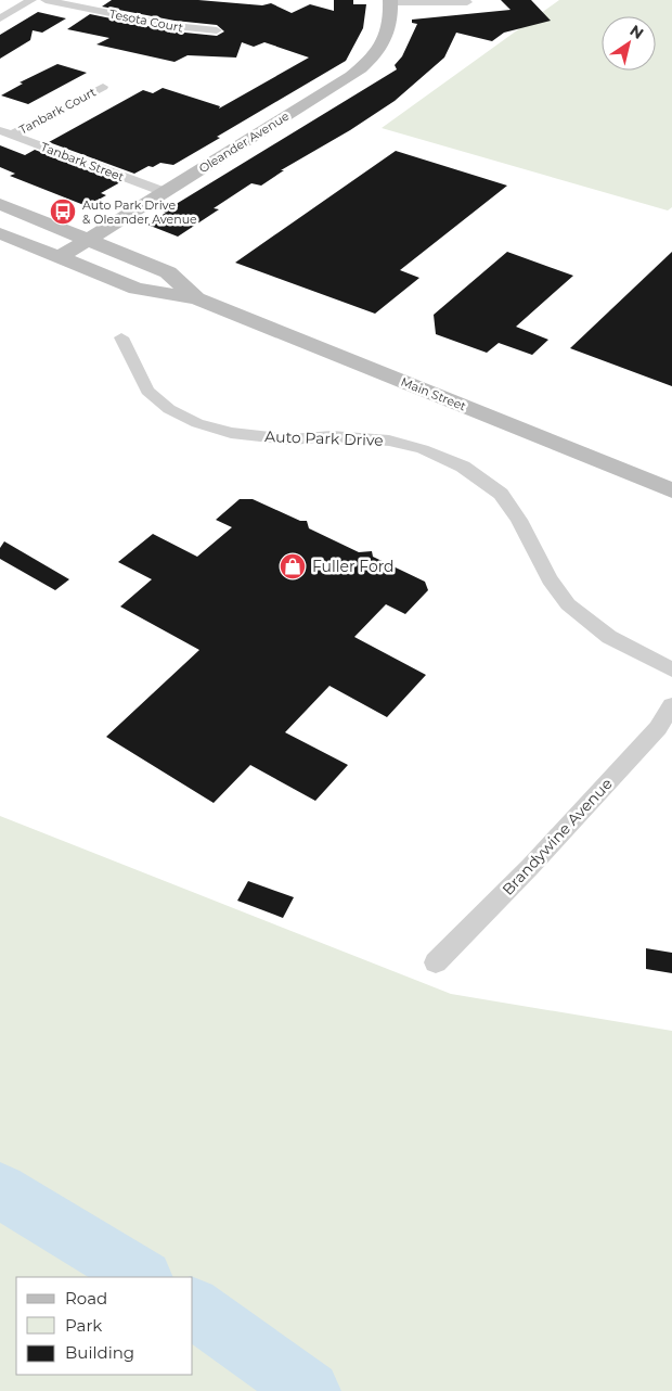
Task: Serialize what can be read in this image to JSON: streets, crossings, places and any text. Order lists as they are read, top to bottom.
{
  "streets": {
    "main road": ["Oleander Avenue", "Main Street"],
    "street": [
      "Tesota Court",
      "Tanbark Court",
      "Tanbark Street",
      "Auto Park Drive",
      "Brandywine Avenue"
    ]
  },
  "crossings": [
    ["Tanbark Court", "Tanbark Street"],
    ["Oleander Avenue", "Tanbark Street"],
    ["Oleander Avenue", "Main Street"]
  ],
  "places": {
    "bus stop": ["Auto Park Drive & Oleander Avenue"],
    "shop": ["Fuller Ford"]
  },
  "legend": ["Road", "Park", "Building"],
  "north": "top right"
}
